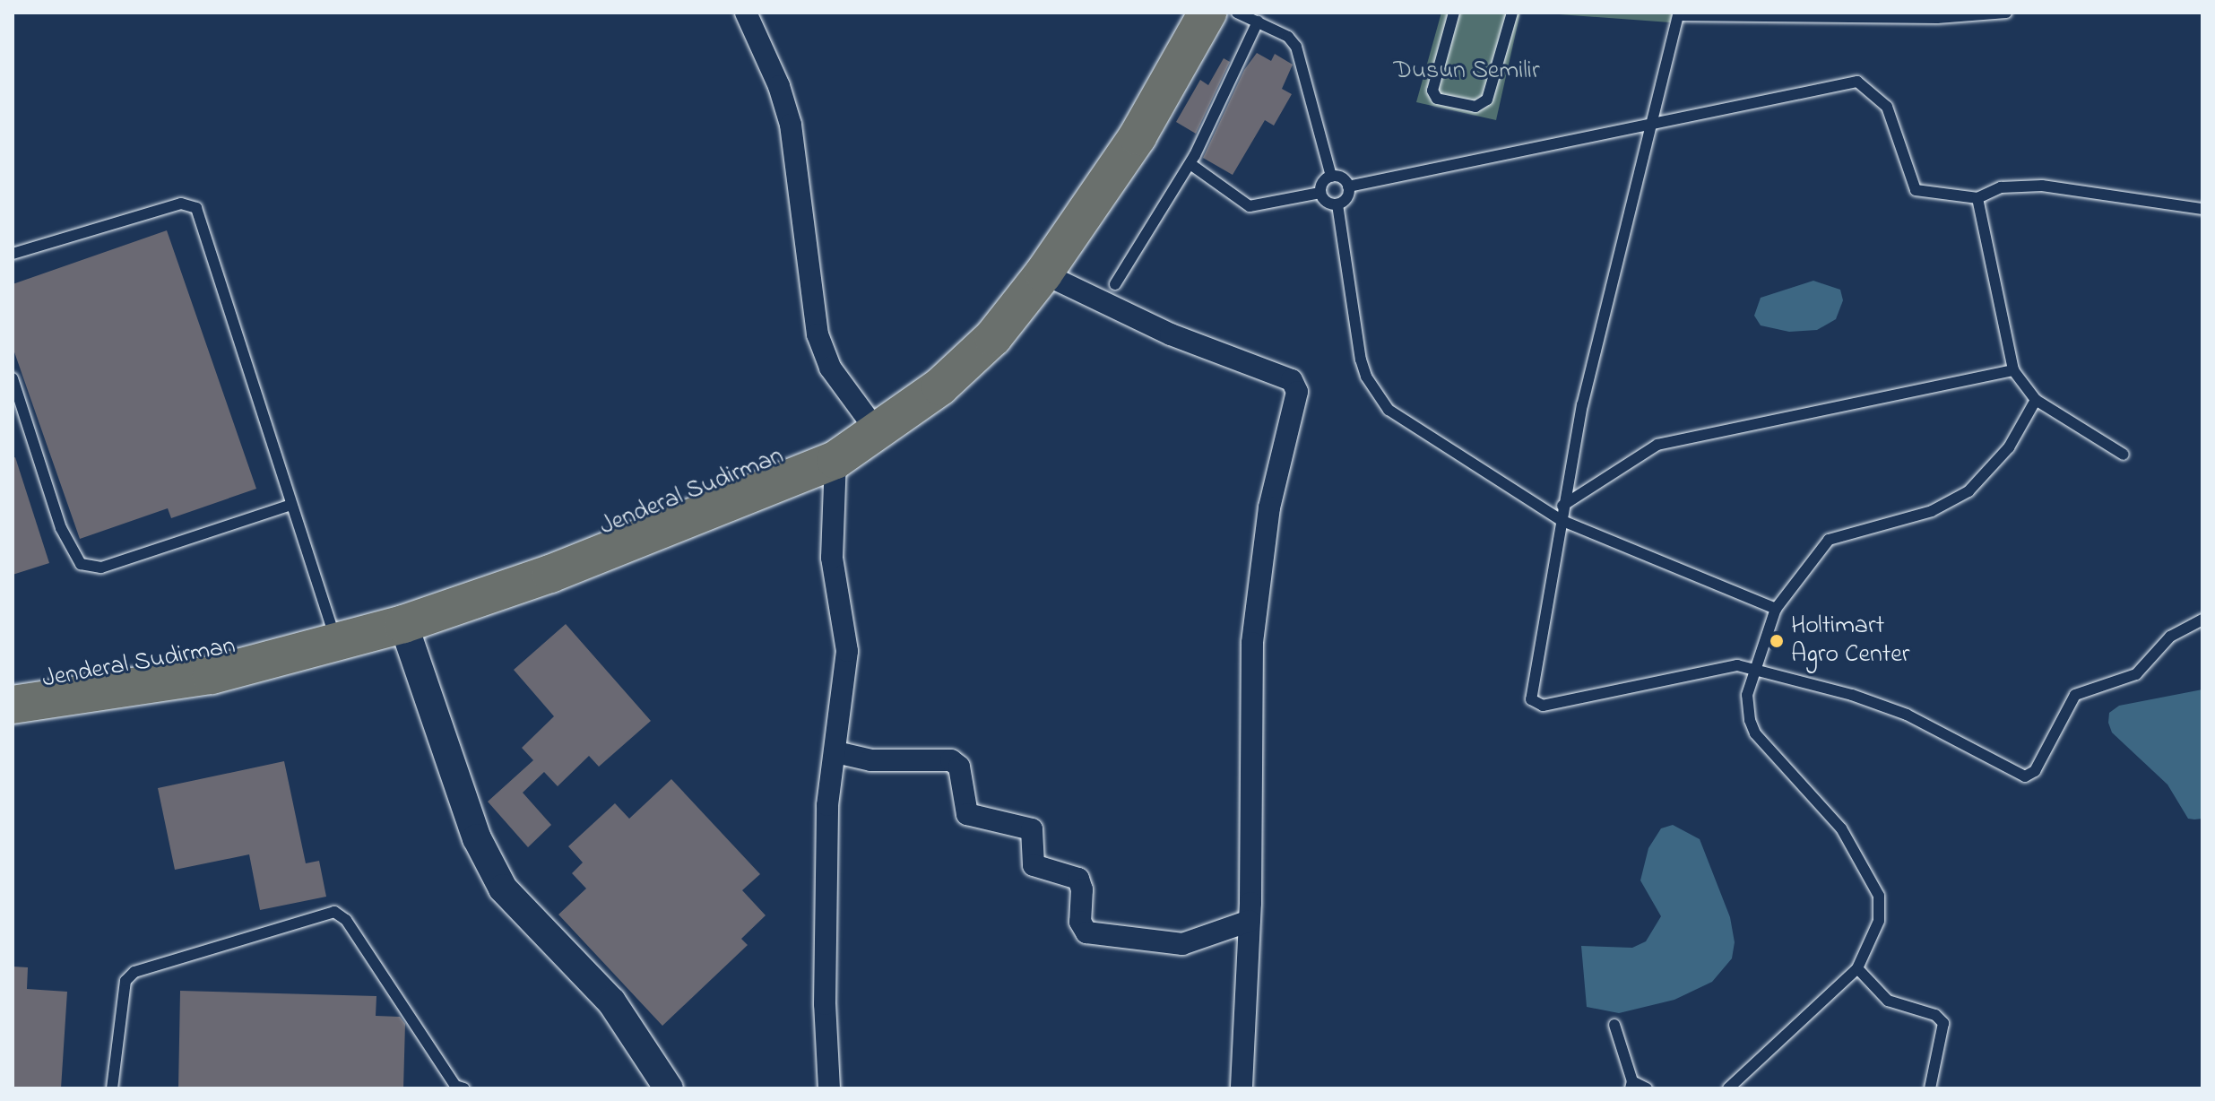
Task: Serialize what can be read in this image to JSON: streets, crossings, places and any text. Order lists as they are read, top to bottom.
{
  "streets": {
    "highway": ["Jenderal Sudirman"]
  },
  "parks": ["Dusun Semilir"],
  "places": ["Holtimart Agro Center"]
}
